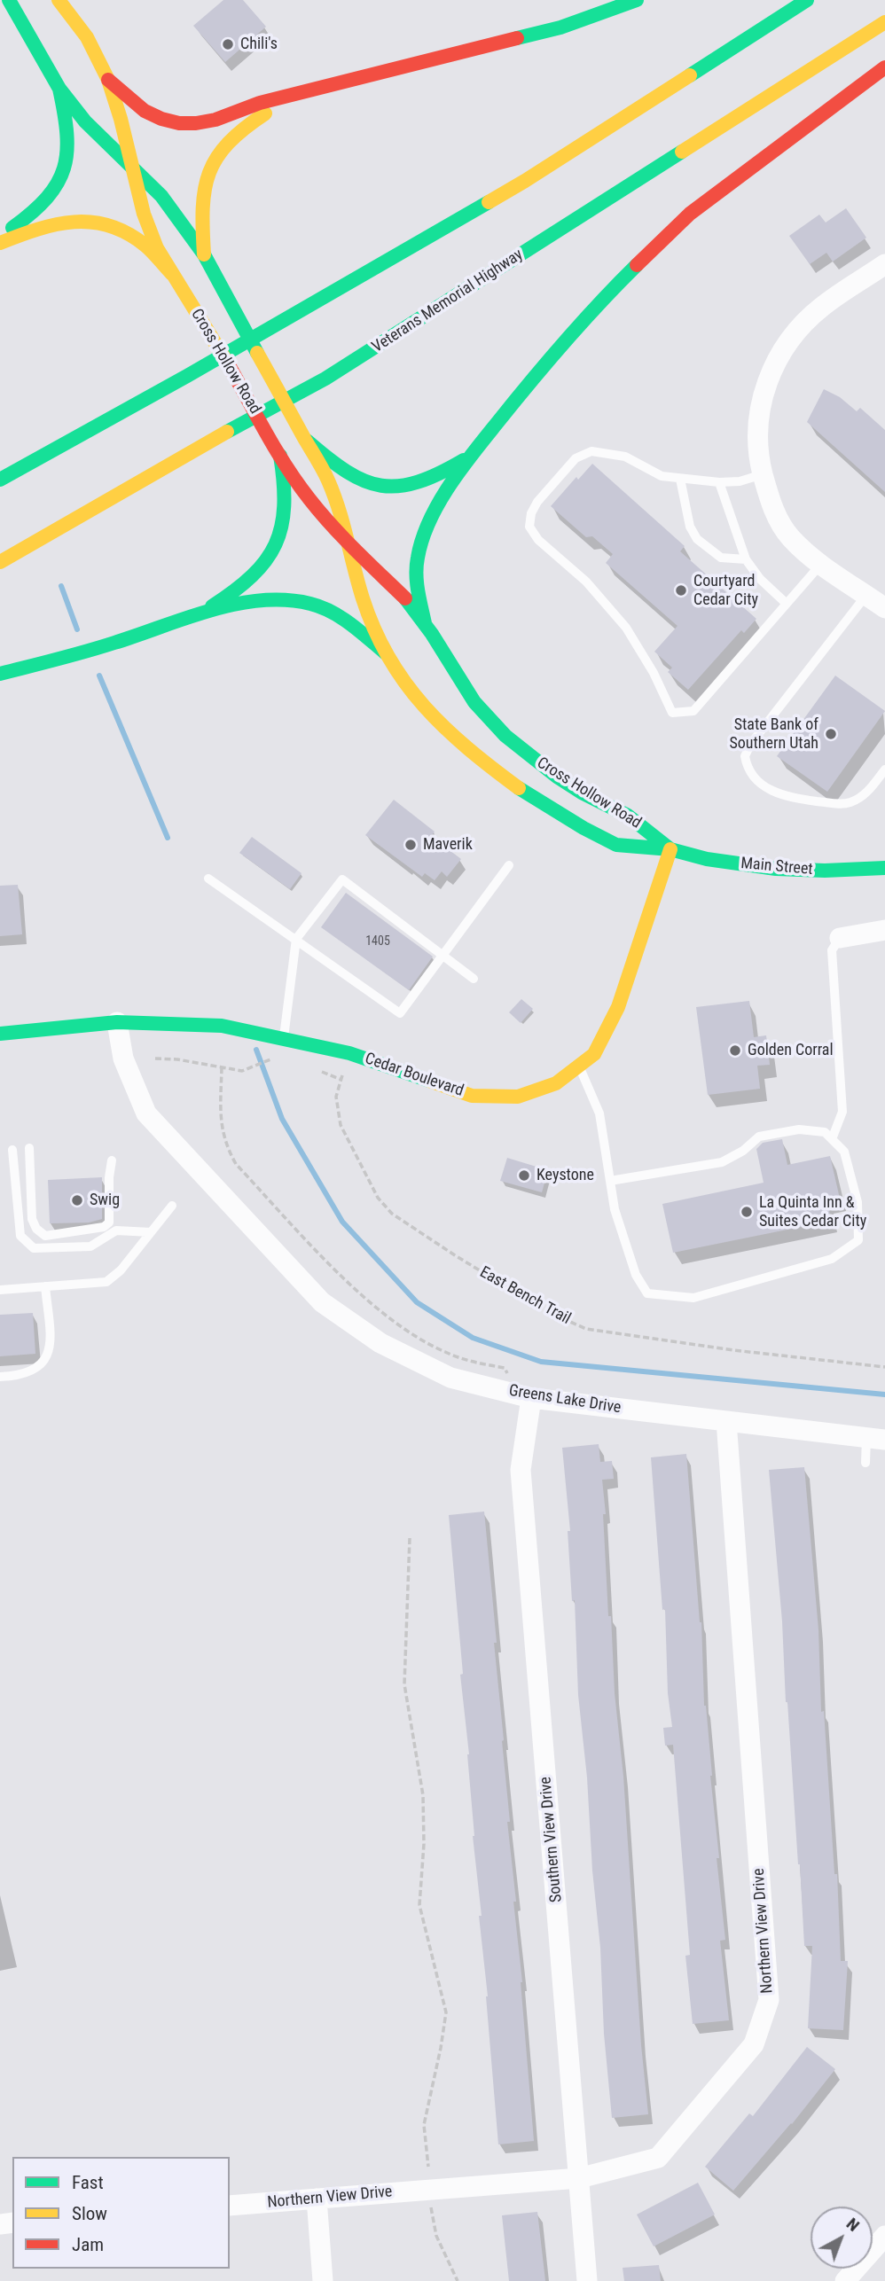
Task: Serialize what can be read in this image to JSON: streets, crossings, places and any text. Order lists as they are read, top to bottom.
{
  "streets": {
    "main road": [
      "Veterans Memorial Highway",
      "Cross Hollow Road",
      "Main Street",
      "Cedar Boulevard"
    ],
    "street": ["Greens Lake Drive", "Southern View Drive", "Northern View Drive"],
    "path": ["East Bench Trail"]
  },
  "crossings": [
    ["Cross Hollow Road", "Main Street"],
    ["Cross Hollow Road", "Cedar Boulevard"],
    ["Main Street", "Cedar Boulevard"],
    ["Cedar Boulevard", "East Bench Trail"],
    ["Cedar Boulevard", "Greens Lake Drive"],
    ["Greens Lake Drive", "Southern View Drive"],
    ["Greens Lake Drive", "Northern View Drive"],
    ["Southern View Drive", "Northern View Drive"]
  ],
  "places": [
    "Chili's",
    "Courtyard Cedar City",
    "State Bank of Southern Utah",
    "Maverik",
    "Golden Corral",
    "Keystone",
    "Swig",
    "La Quinta Inn & Suites Cedar City"
  ],
  "house_numbers": ["1405"],
  "legend": ["Fast", "Slow", "Jam"],
  "north": "top right"
}
